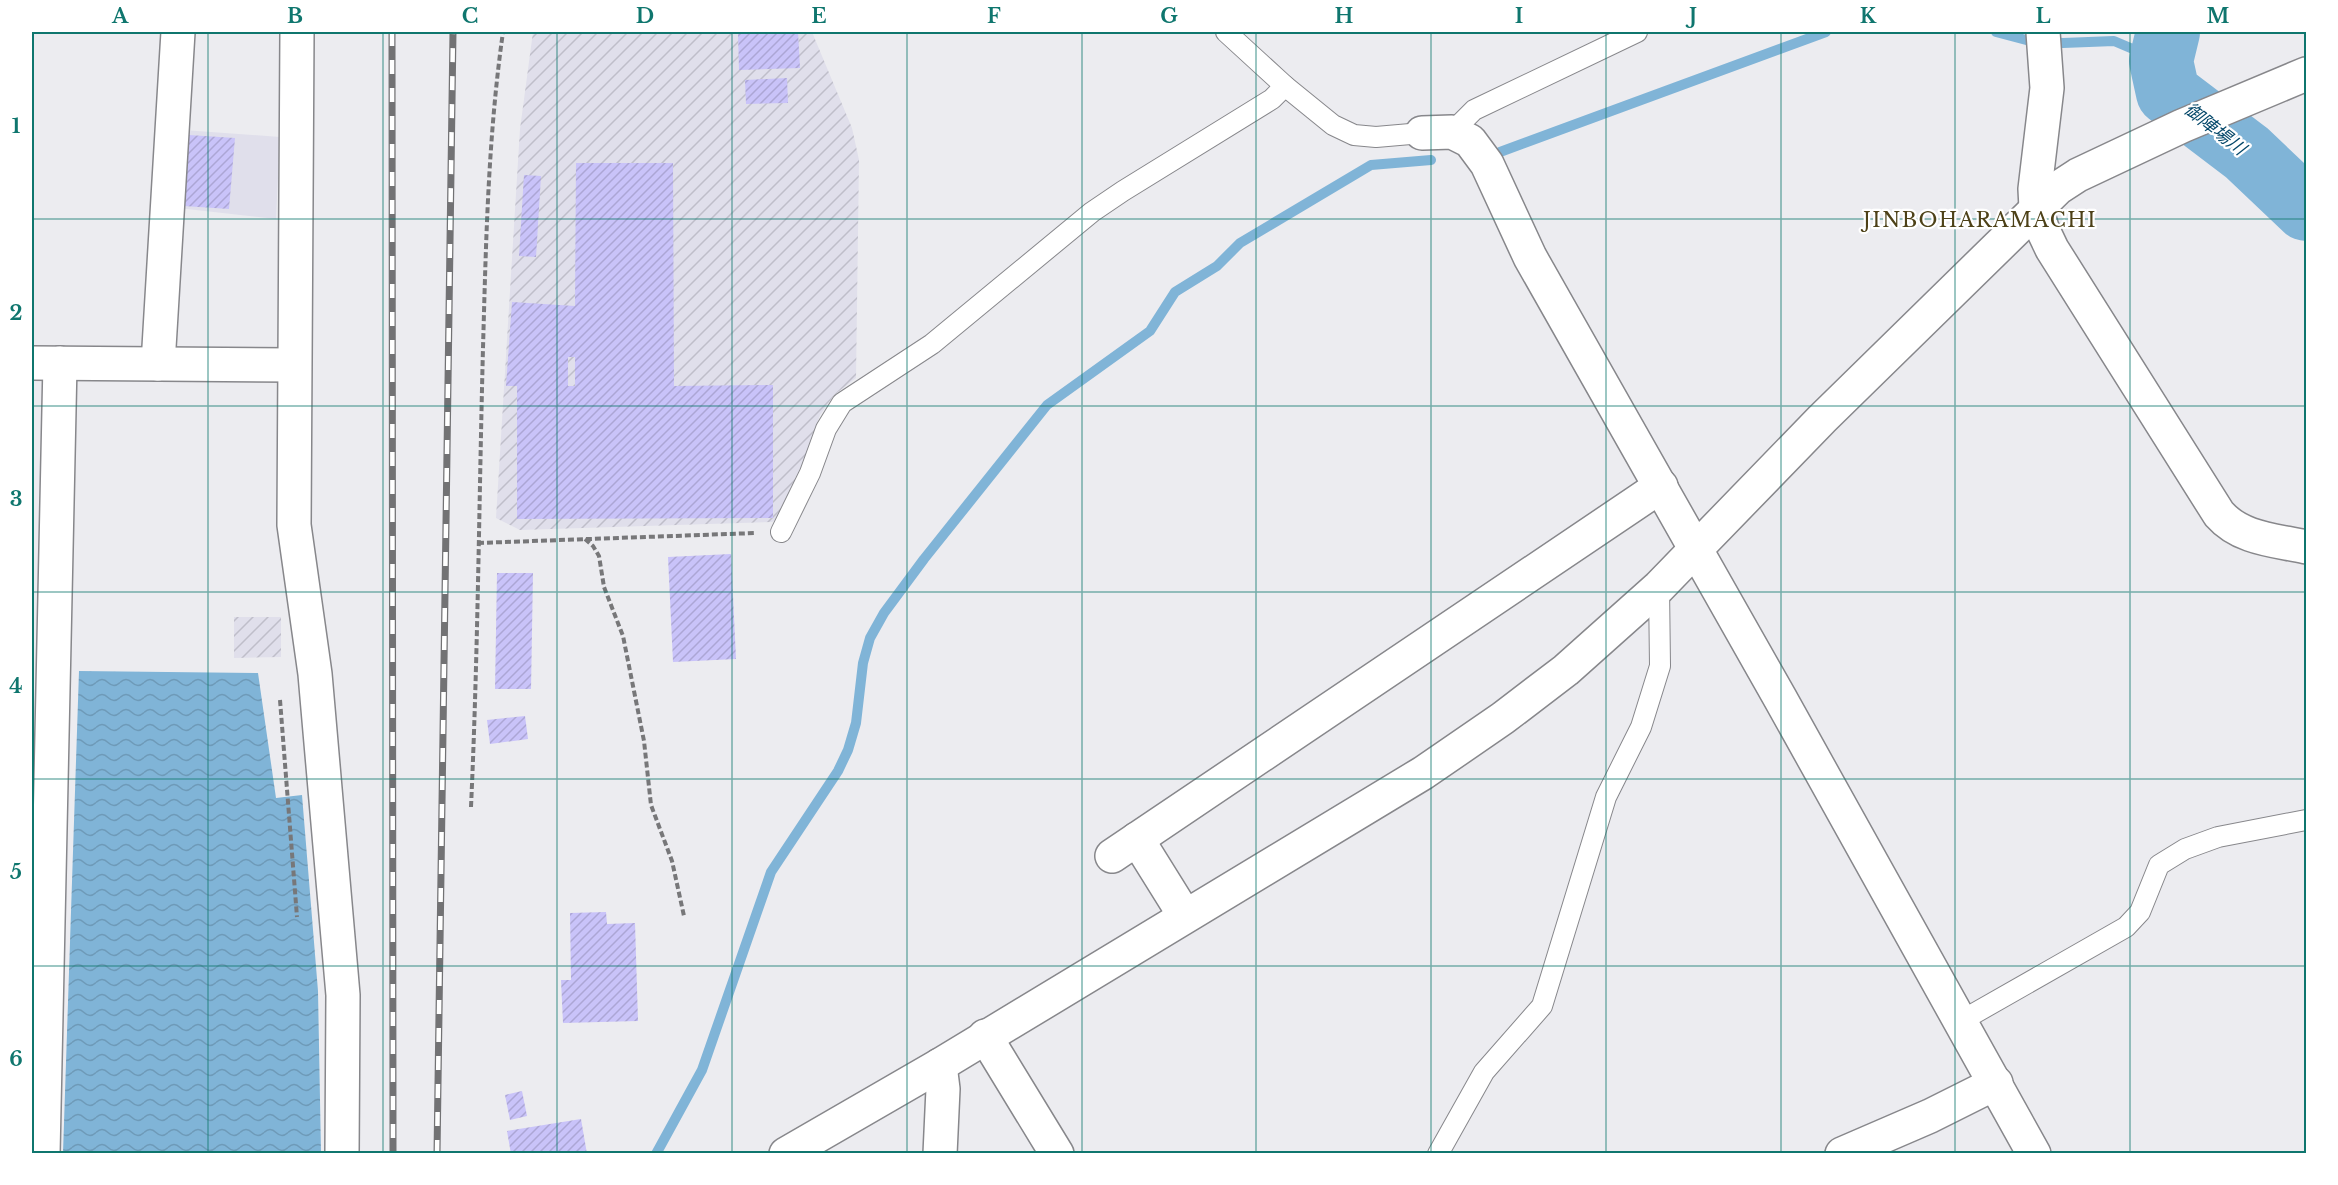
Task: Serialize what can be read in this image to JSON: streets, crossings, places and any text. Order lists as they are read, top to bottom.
{
  "districts": ["JINBOHARAMACHI"],
  "water": ["御陣場川"],
  "grid": {
    "columns": [
      "A",
      "B",
      "C",
      "D",
      "E",
      "F",
      "G",
      "H",
      "I",
      "J",
      "K",
      "L",
      "M"
    ],
    "rows": [
      "1",
      "2",
      "3",
      "4",
      "5",
      "6"
    ]
  }
}
